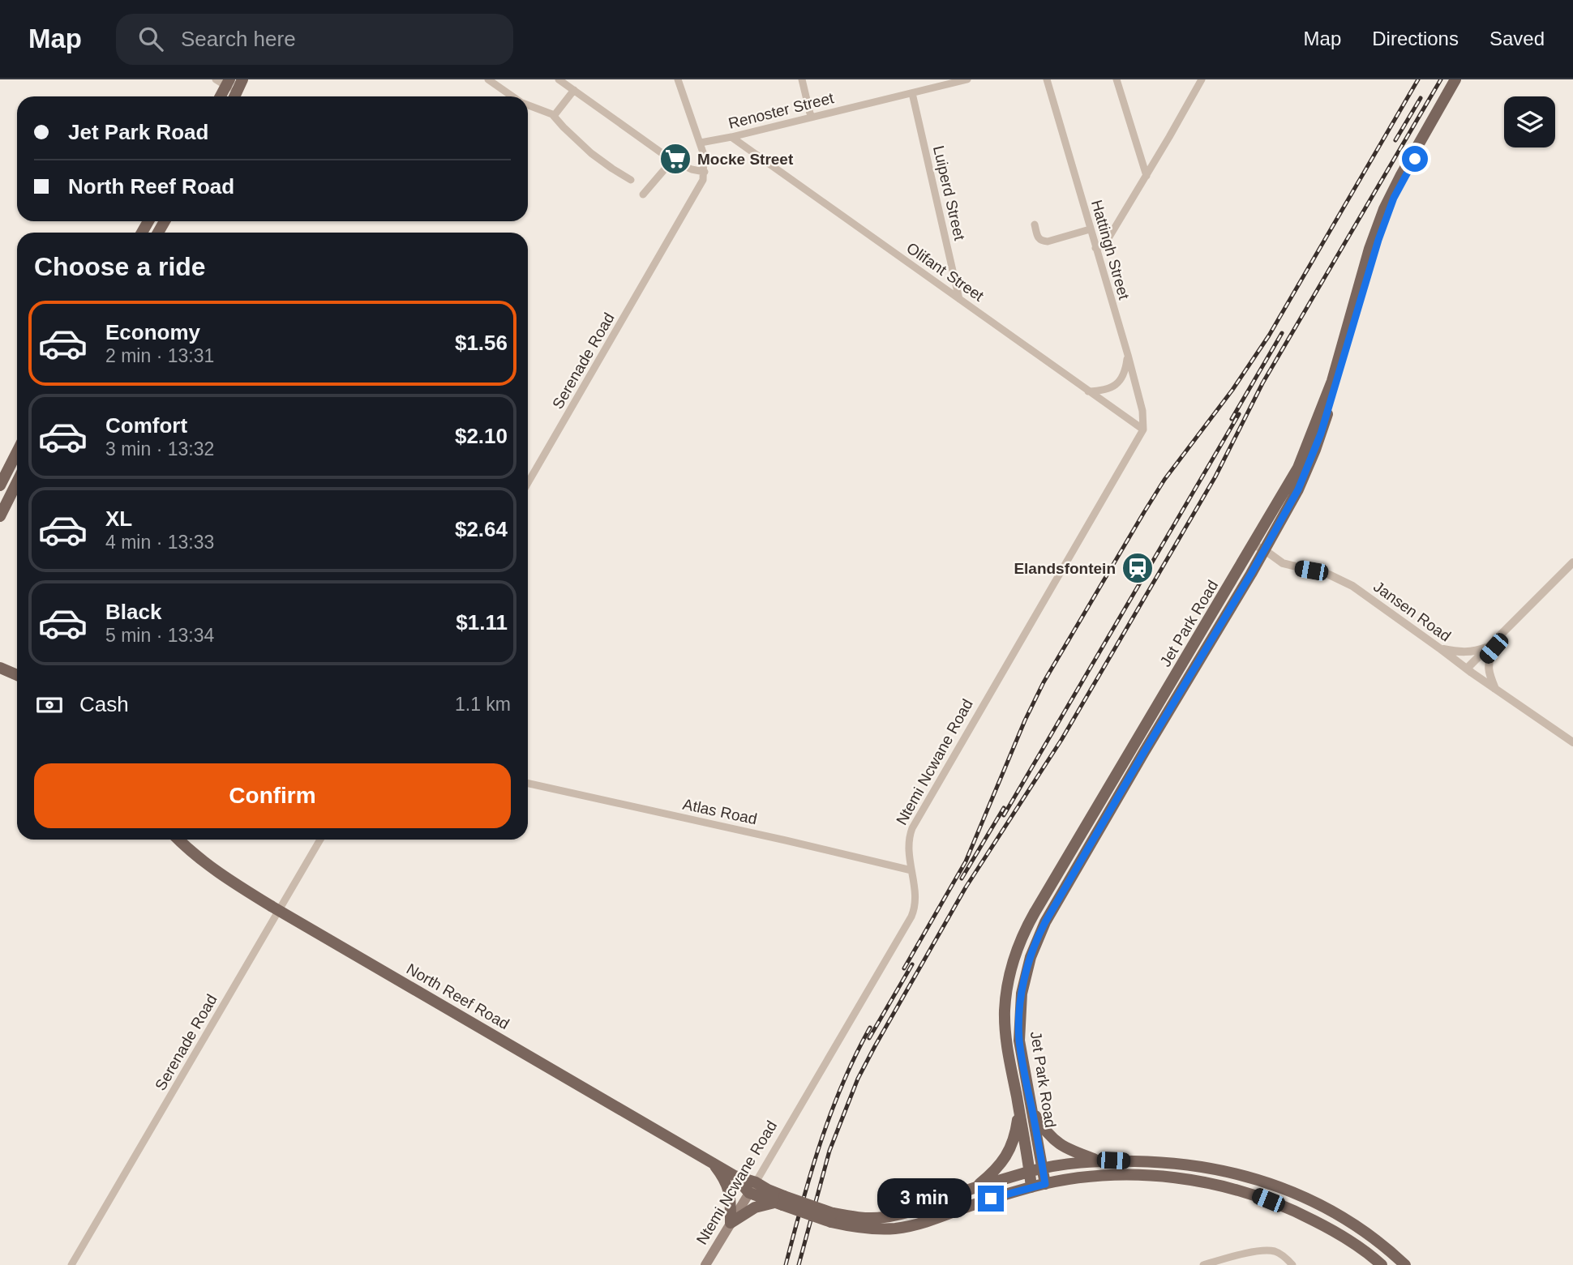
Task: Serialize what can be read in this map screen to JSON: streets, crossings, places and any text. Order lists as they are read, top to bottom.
{
  "streets": {
    "main road": ["Jet Park Road", "Ntemi Ncwane Road", "North Reef Road"],
    "street": [
      "Renoster Street",
      "Luiperd Street",
      "Hattingh Street",
      "Olifant Street",
      "Serenade Road",
      "Jansen Road",
      "Atlas Road"
    ]
  },
  "crossings": [
    ["Renoster Street", "Luiperd Street"],
    ["Renoster Street", "Olifant Street"],
    ["Luiperd Street", "Olifant Street"],
    ["Hattingh Street", "Olifant Street"],
    ["Hattingh Street", "Ntemi Ncwane Road"],
    ["Olifant Street", "Ntemi Ncwane Road"],
    ["Serenade Road", "North Reef Road"],
    ["Jansen Road", "Jet Park Road"],
    ["Jet Park Road", "North Reef Road"],
    ["Ntemi Ncwane Road", "Atlas Road"],
    ["Ntemi Ncwane Road", "North Reef Road"]
  ],
  "places": {
    "supermarket": ["Mocke Street"],
    "station": ["Elandsfontein"]
  },
  "page": {
    "header": "Map",
    "search": "Search here",
    "nav": ["Map", "Directions", "Saved"],
    "banner": ["Jet Park Road", "North Reef Road"],
    "heading": "Choose a ride",
    "list": [
      {
        "name": "Economy",
        "note": "2 min · 13:31",
        "value": "$1.56"
      },
      {
        "name": "Comfort",
        "note": "3 min · 13:32",
        "value": "$2.10"
      },
      {
        "name": "XL",
        "note": "4 min · 13:33",
        "value": "$2.64"
      },
      {
        "name": "Black",
        "note": "5 min · 13:34",
        "value": "$1.11"
      }
    ],
    "pay": ["Cash", "1.1 km"],
    "buttons": "Confirm",
    "bubble": "3 min"
  }
}
